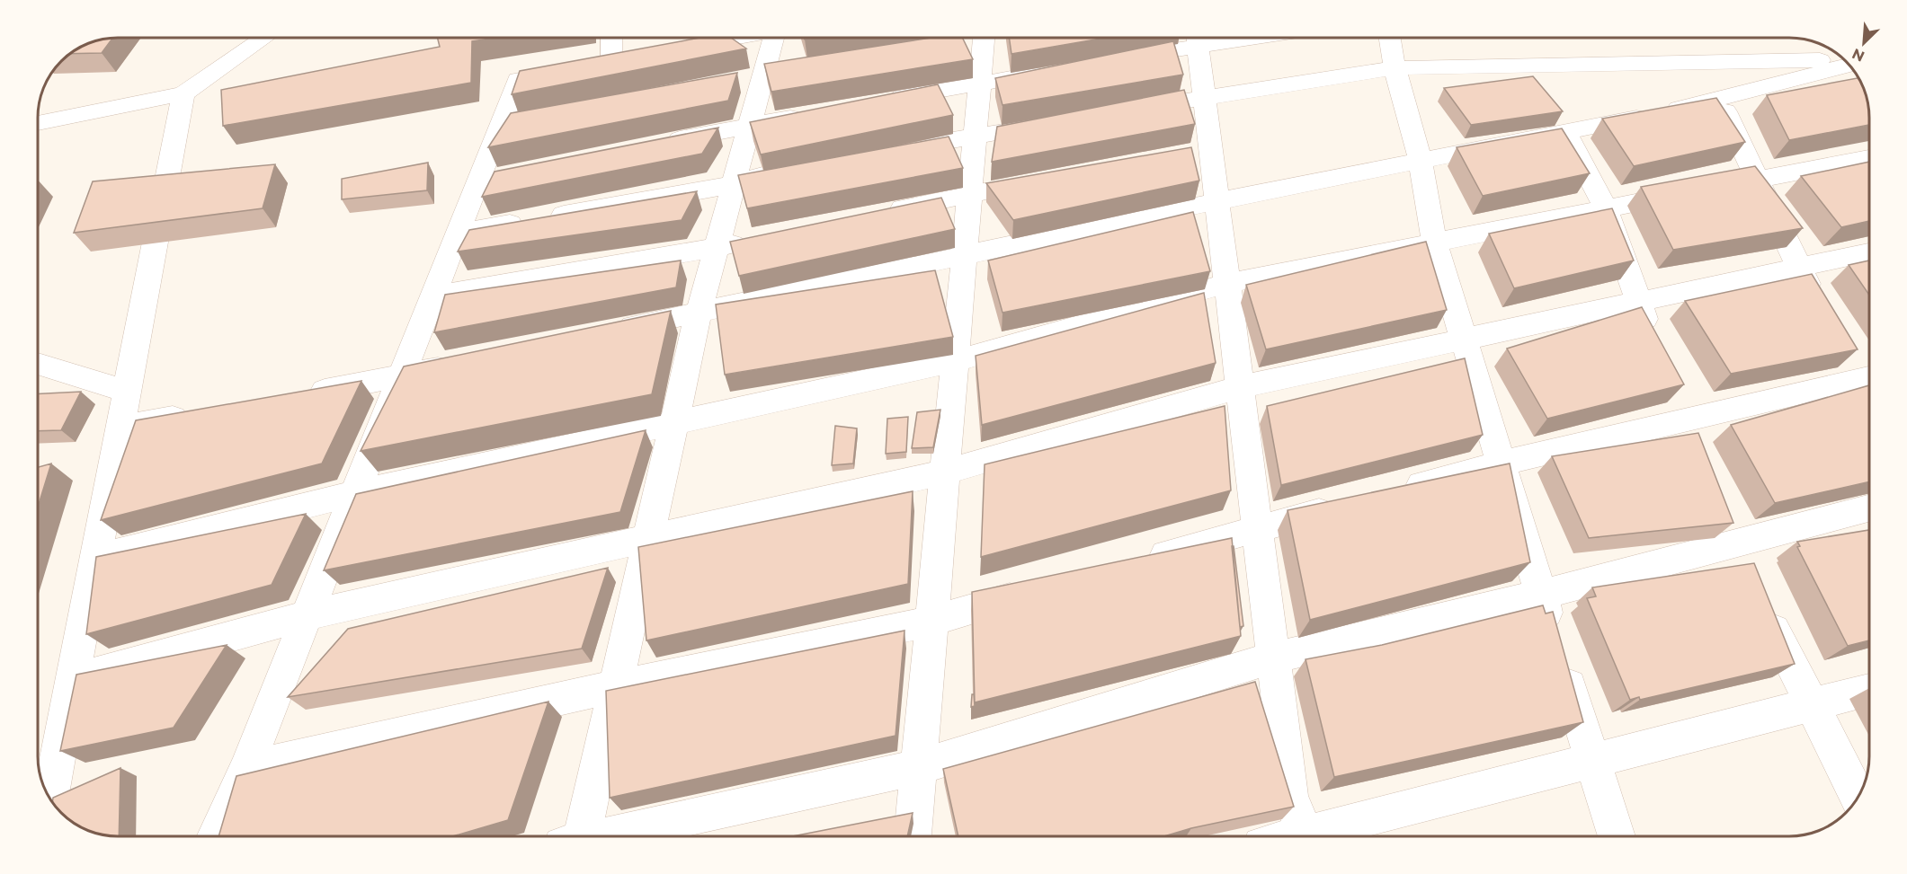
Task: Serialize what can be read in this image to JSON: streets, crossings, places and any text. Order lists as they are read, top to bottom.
{
  "north": "bottom left"
}
